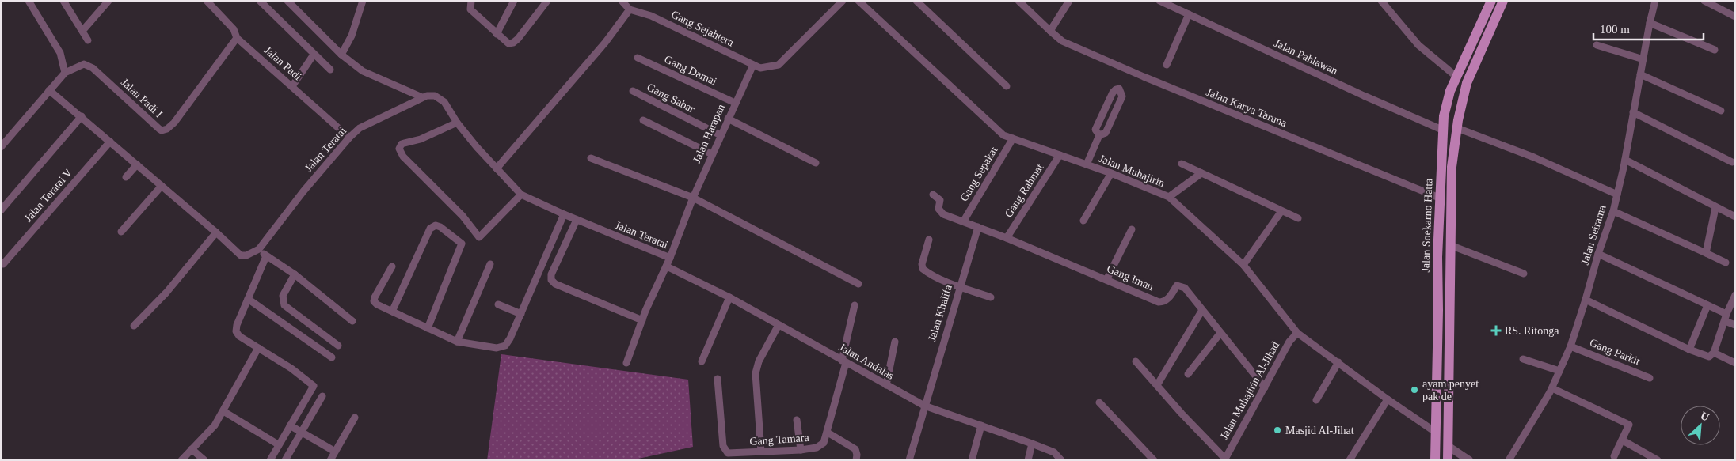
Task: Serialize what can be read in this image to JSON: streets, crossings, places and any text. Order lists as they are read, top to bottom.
{
  "streets": {
    "main road": ["Jalan Soekarno Hatta"],
    "street": [
      "Gang Sejahtera",
      "Jalan Pahlawan",
      "Jalan Padi",
      "Gang Damai",
      "Jalan Padi I",
      "Gang Sabar",
      "Jalan Karya Taruna",
      "Jalan Harapan",
      "Jalan Teratai",
      "Jalan Muhajirin",
      "Gang Sepakat",
      "Gang Rahmat",
      "Jalan Teratai V",
      "Jalan Seirama",
      "Gang Iman",
      "Jalan Khalifa",
      "Gang Parkit",
      "Jalan Andalas",
      "Jalan Muhajirin Al-Jihad",
      "Gang Tamara"
    ]
  },
  "crossings": [
    ["Gang Sejahtera", "Jalan Harapan"],
    ["Jalan Pahlawan", "Jalan Soekarno Hatta"],
    ["Jalan Padi", "Jalan Padi I"],
    ["Jalan Padi", "Jalan Teratai"],
    ["Gang Damai", "Jalan Harapan"],
    ["Gang Sabar", "Jalan Harapan"],
    ["Jalan Karya Taruna", "Jalan Soekarno Hatta"],
    ["Jalan Harapan", "Jalan Teratai"],
    ["Jalan Harapan", "Jalan Andalas"],
    ["Jalan Muhajirin", "Gang Sepakat"],
    ["Jalan Muhajirin", "Gang Rahmat"],
    ["Jalan Muhajirin", "Jalan Soekarno Hatta"],
    ["Jalan Muhajirin", "Jalan Muhajirin Al-Jihad"],
    ["Gang Sepakat", "Gang Iman"],
    ["Gang Rahmat", "Gang Iman"],
    ["Jalan Seirama", "Gang Parkit"],
    ["Gang Iman", "Jalan Khalifa"],
    ["Gang Iman", "Jalan Muhajirin Al-Jihad"],
    ["Jalan Khalifa", "Jalan Andalas"],
    ["Jalan Andalas", "Gang Tamara"]
  ],
  "places": {
    "health": ["RS. Ritonga"],
    "other": ["ayam penyet pak de", "Masjid Al-Jihat"]
  },
  "scale_bar": "100 m",
  "north": "top right"
}
